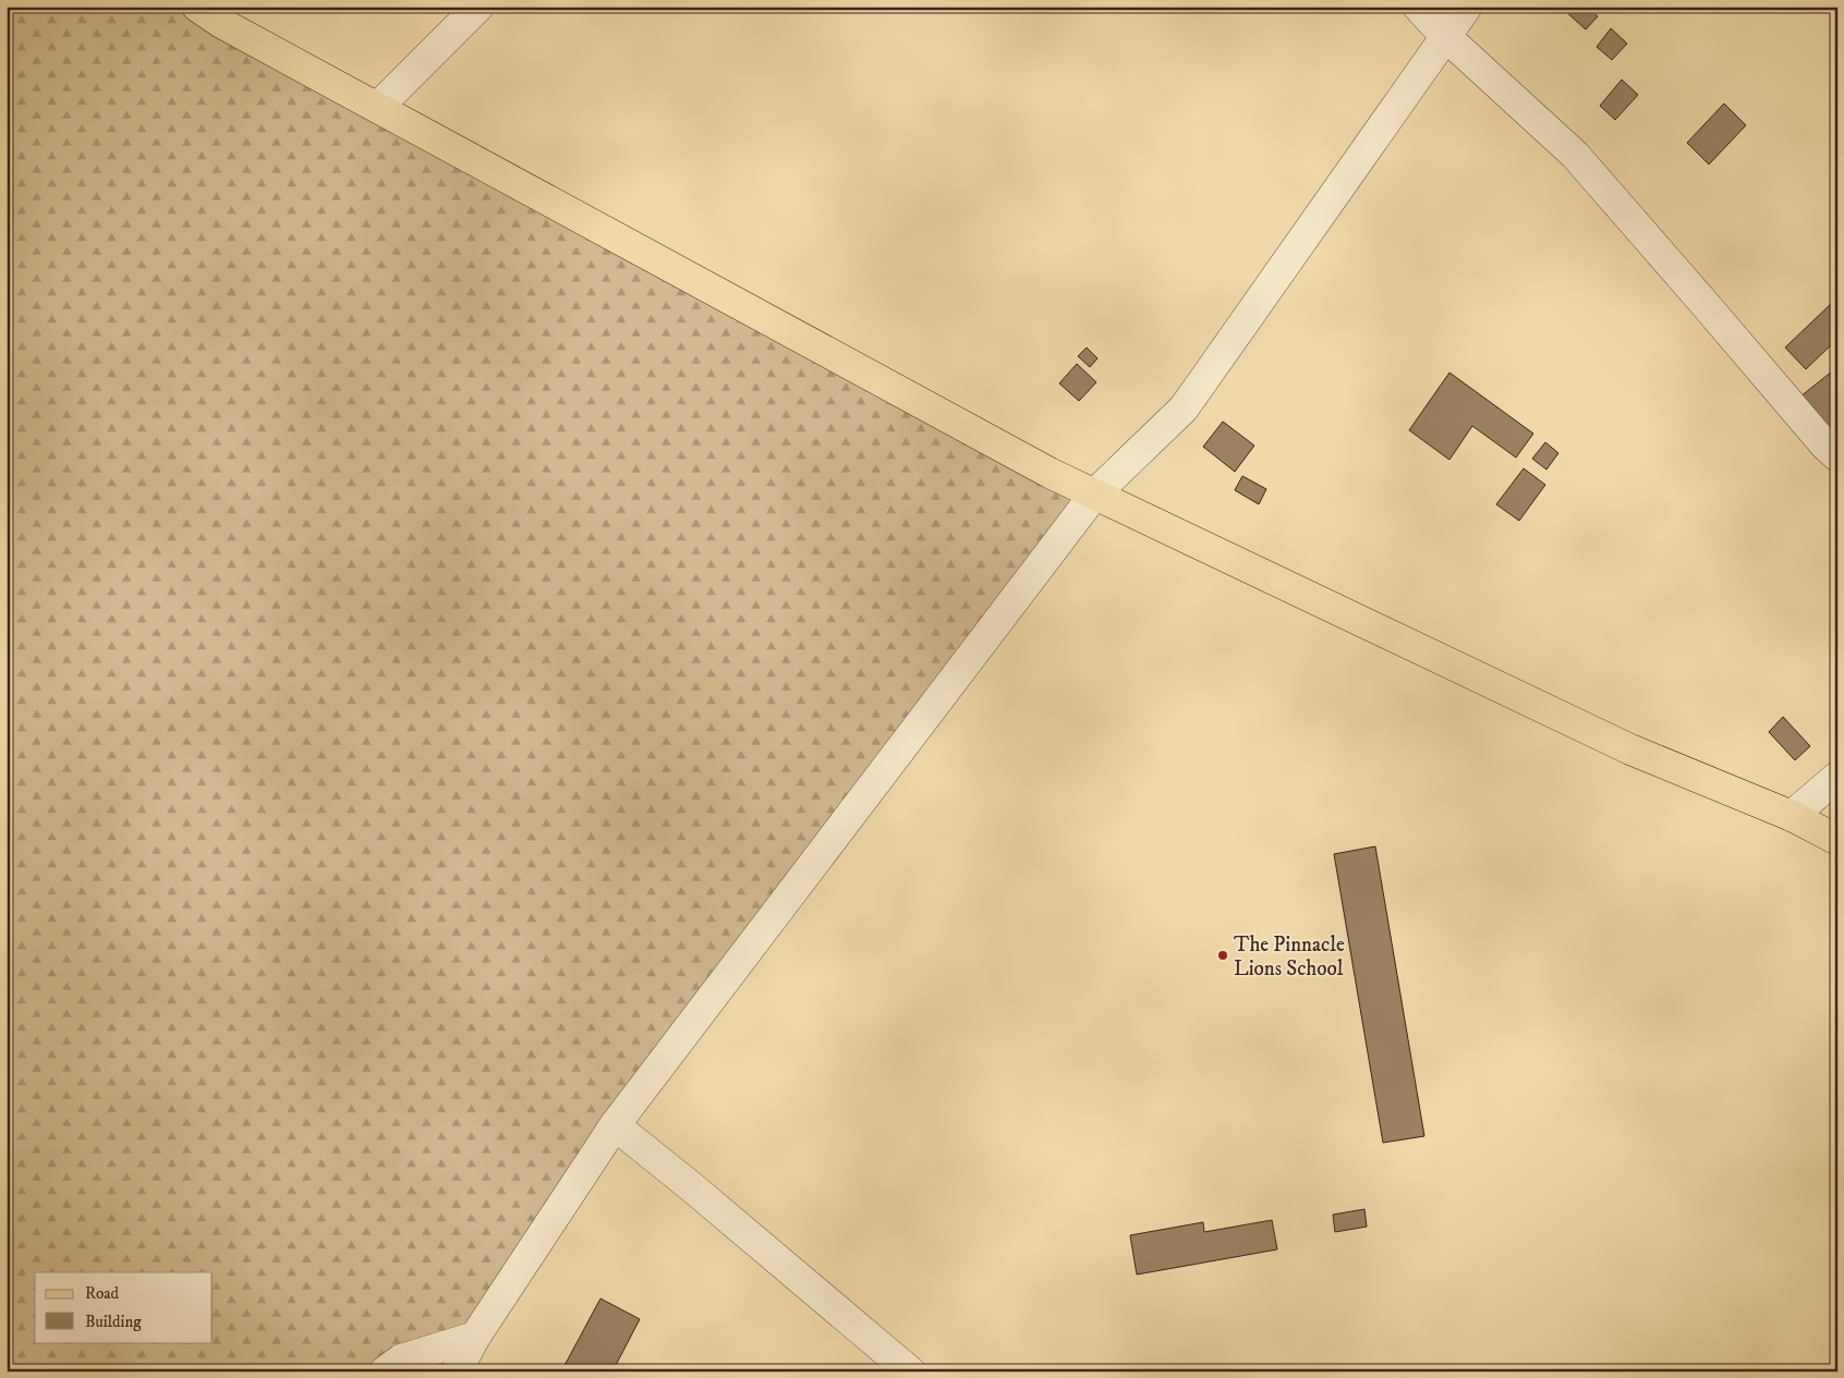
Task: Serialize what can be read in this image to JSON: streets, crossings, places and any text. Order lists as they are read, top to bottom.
{
  "places": ["The Pinnacle Lions School"],
  "legend": ["Road", "Building"]
}
